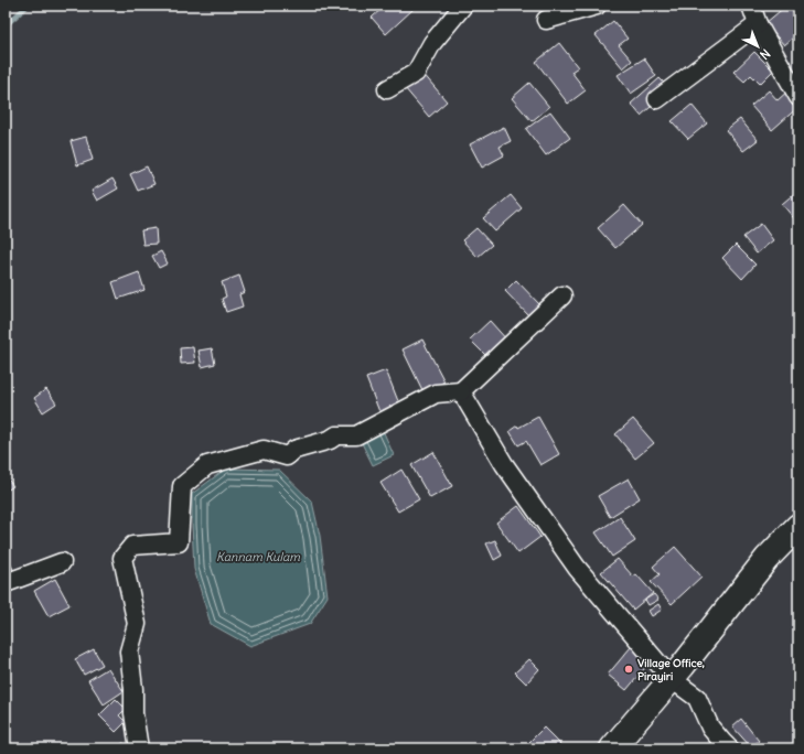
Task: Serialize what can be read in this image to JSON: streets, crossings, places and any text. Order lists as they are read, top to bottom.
{
  "water": ["Kannam Kulam"],
  "places": ["Village Office, Pirayiri"],
  "north": "bottom right"
}
